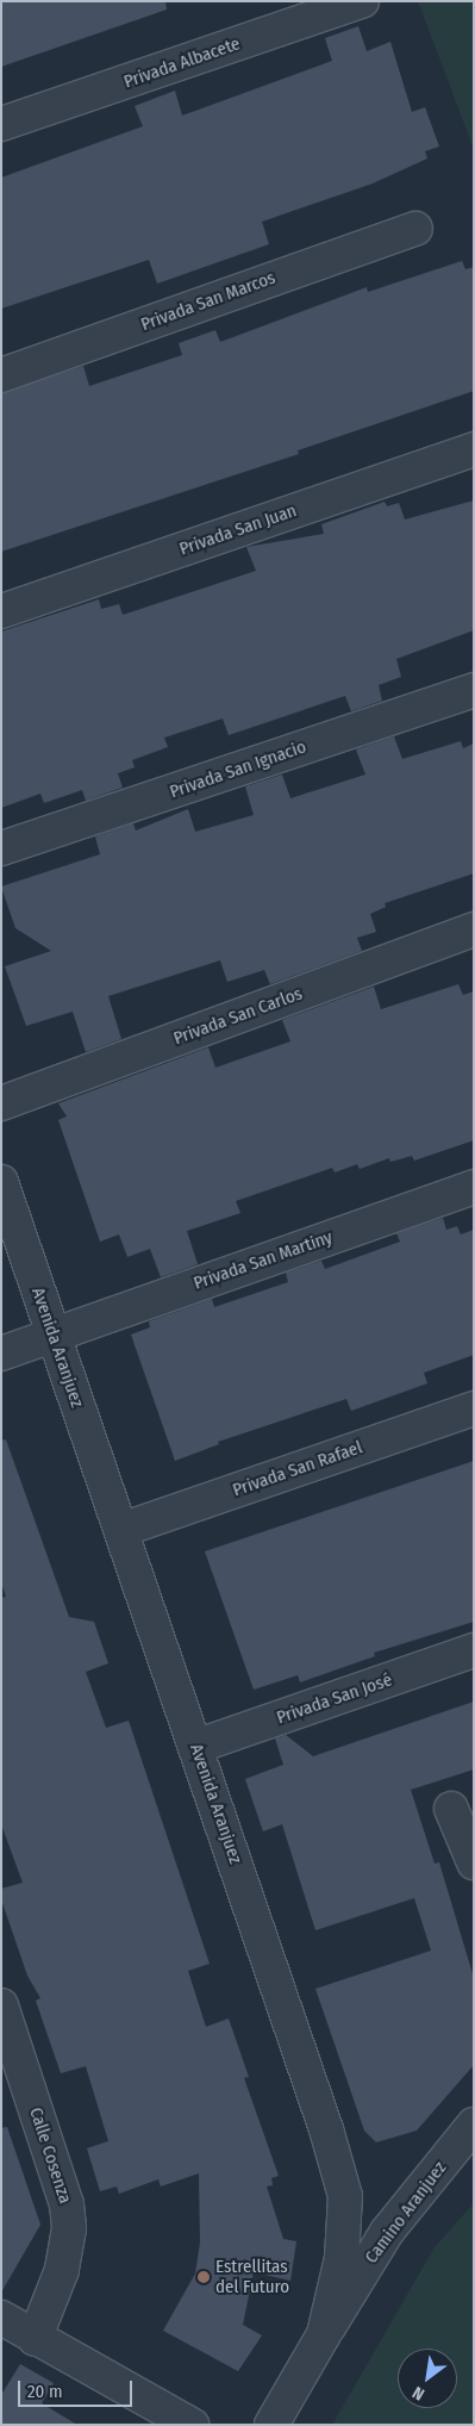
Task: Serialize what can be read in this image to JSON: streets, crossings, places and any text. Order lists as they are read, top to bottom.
{
  "streets": {
    "street": [
      "Privada Albacete",
      "Privada San Marcos",
      "Privada San Juan",
      "Privada San Ignacio",
      "Privada San Carlos",
      "Privada San Martiny",
      "Avenida Aranjuez",
      "Privada San Rafael",
      "Privada San José",
      "Calle Cosenza",
      "Camino Aranjuez"
    ]
  },
  "crossings": [
    ["Privada San Martiny", "Avenida Aranjuez"],
    ["Avenida Aranjuez", "Privada San Rafael"],
    ["Avenida Aranjuez", "Privada San José"],
    ["Avenida Aranjuez", "Camino Aranjuez"]
  ],
  "places": ["Estrellitas del Futuro"],
  "scale_bar": "20 m",
  "north": "bottom left"
}
